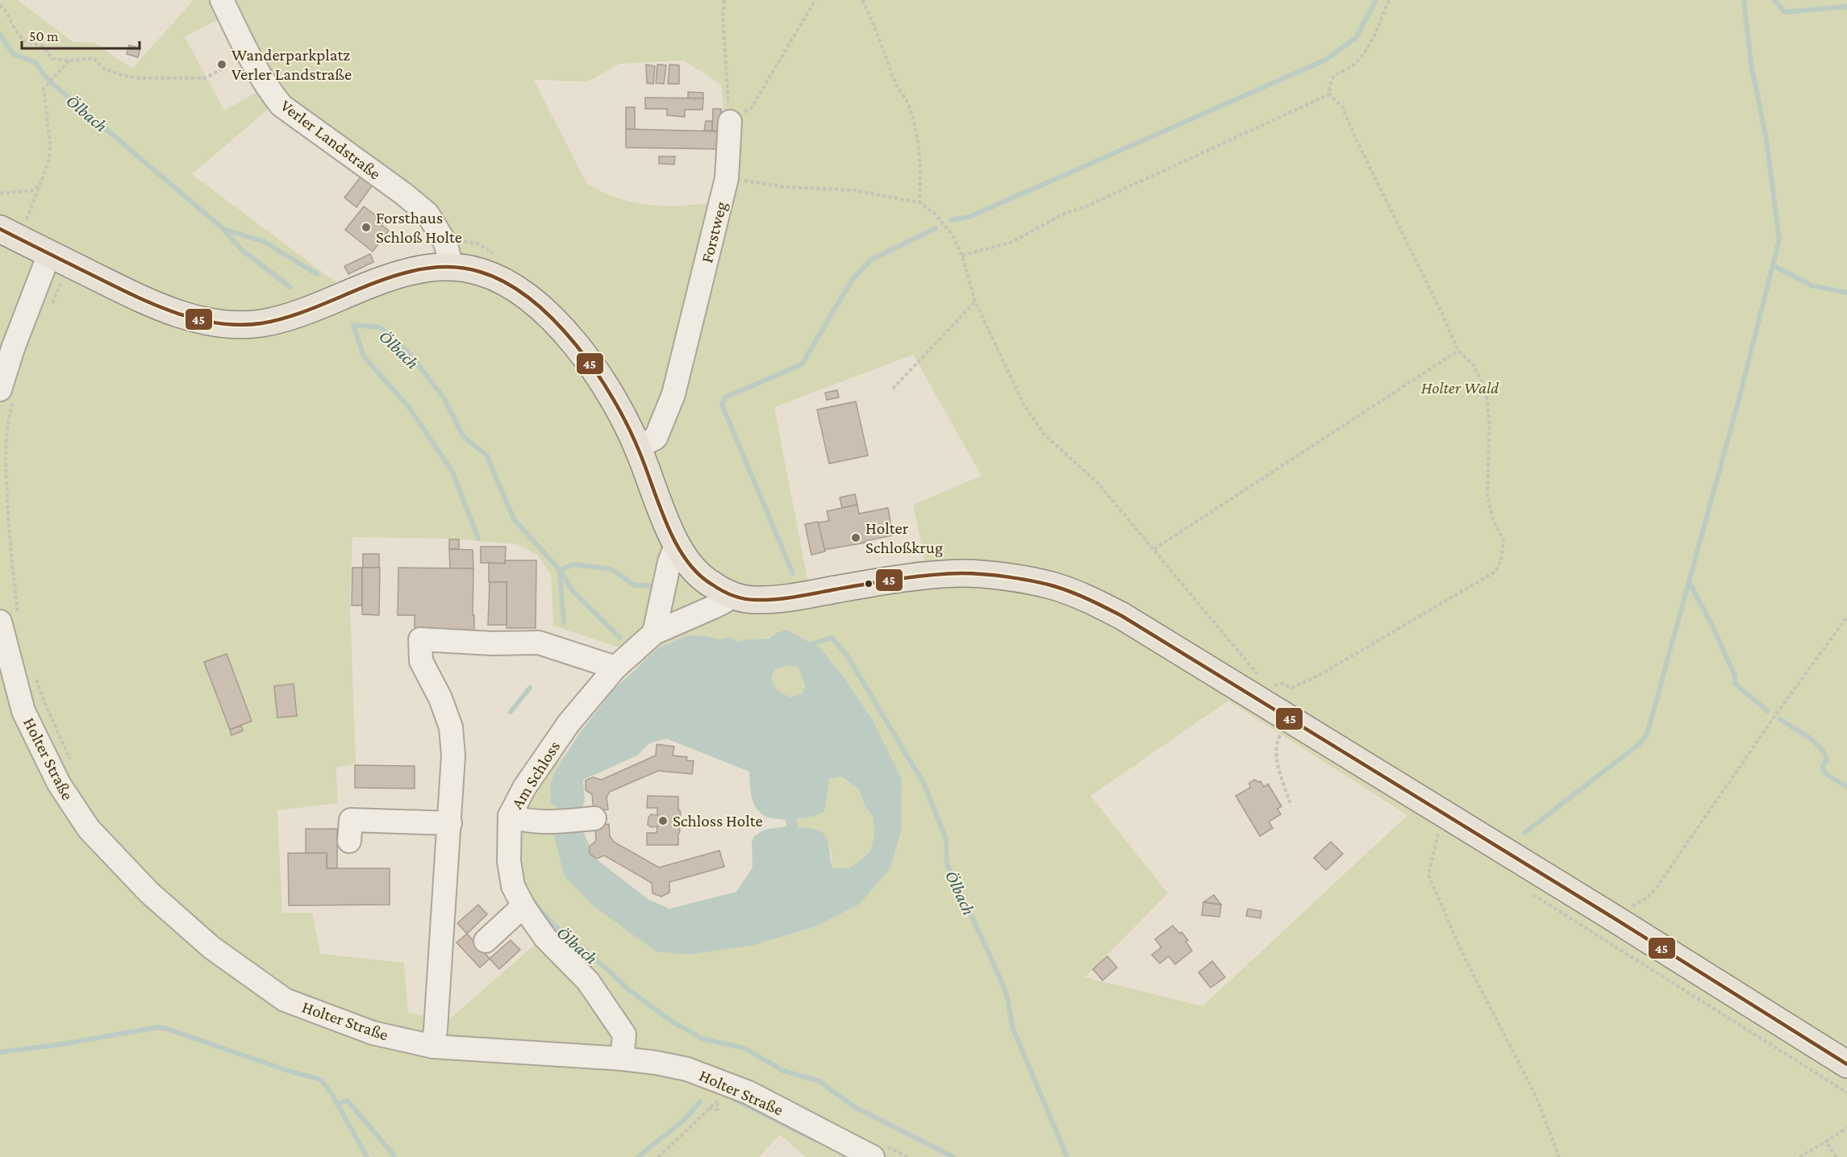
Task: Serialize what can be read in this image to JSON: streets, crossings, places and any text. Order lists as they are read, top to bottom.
{
  "streets": {
    "street": [
      "Verler Landstraße",
      "Forstweg",
      "Holter Straße",
      "Am Schloss"
    ]
  },
  "crossings": [
    ["Holter Straße", "Am Schloss"]
  ],
  "water": ["Ölbach"],
  "parks": ["Holter Wald"],
  "places": [
    "Wanderparkplatz Verler Landstraße",
    "Forsthaus Schloß Holte",
    "Holter Schloßkrug",
    "Schloss Holte"
  ],
  "lines": ["transit line 45"],
  "scale_bar": "50 m"
}
